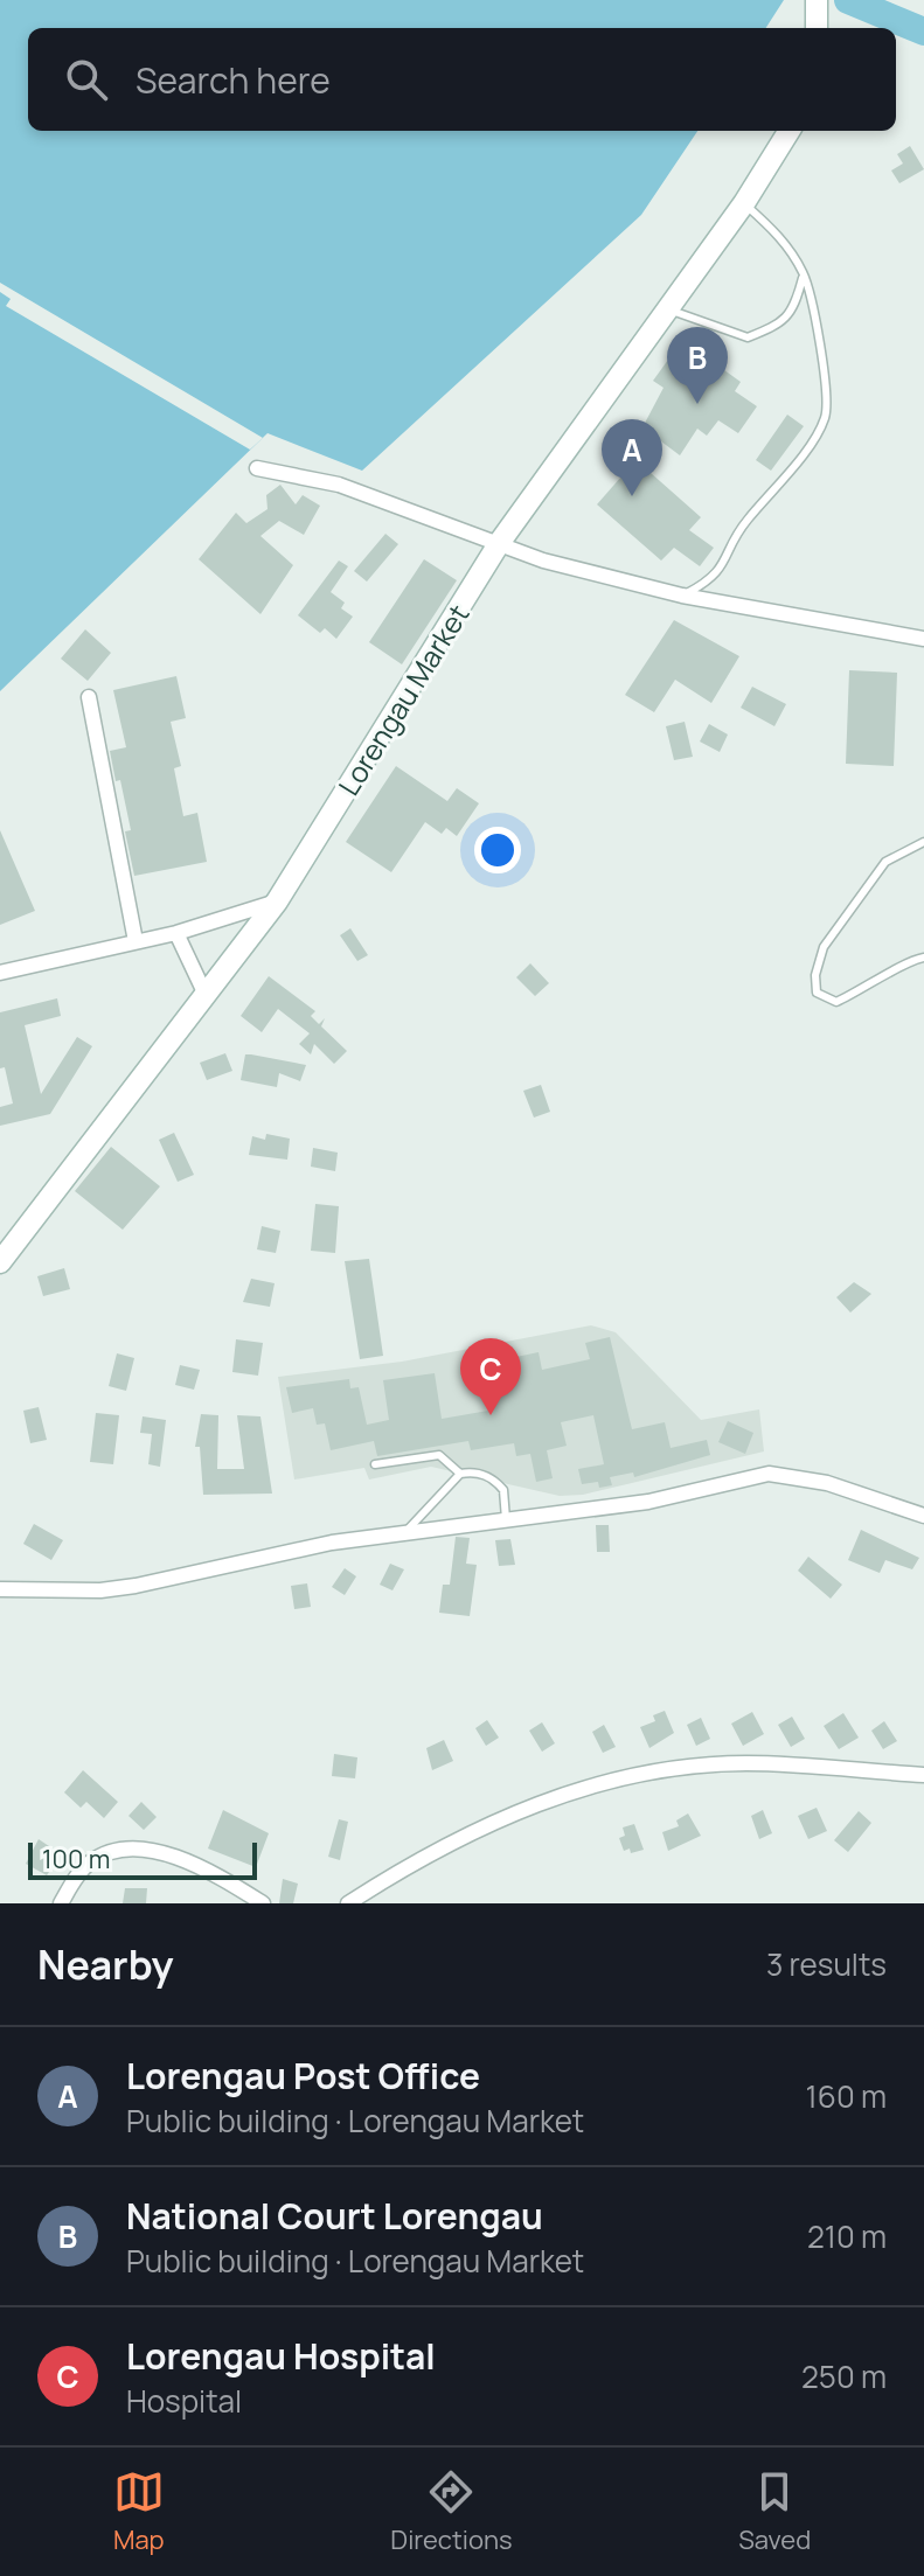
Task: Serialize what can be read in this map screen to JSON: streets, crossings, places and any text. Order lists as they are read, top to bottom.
{
  "streets": {
    "main road": ["Lorengau Market"]
  },
  "scale_bar": "100 m",
  "page": {
    "search": "Search here",
    "pins": ["B", "A", "C"],
    "scale": "100 m",
    "heading": ["Nearby", "3 results"],
    "list": [
      {
        "mark": "A",
        "name": "Lorengau Post Office",
        "note": "Public building · Lorengau Market",
        "value": "160 m"
      },
      {
        "mark": "B",
        "name": "National Court Lorengau",
        "note": "Public building · Lorengau Market",
        "value": "210 m"
      },
      {
        "mark": "C",
        "name": "Lorengau Hospital",
        "note": "Hospital",
        "value": "250 m"
      }
    ],
    "nav": ["Map", "Directions", "Saved"]
  }
}
